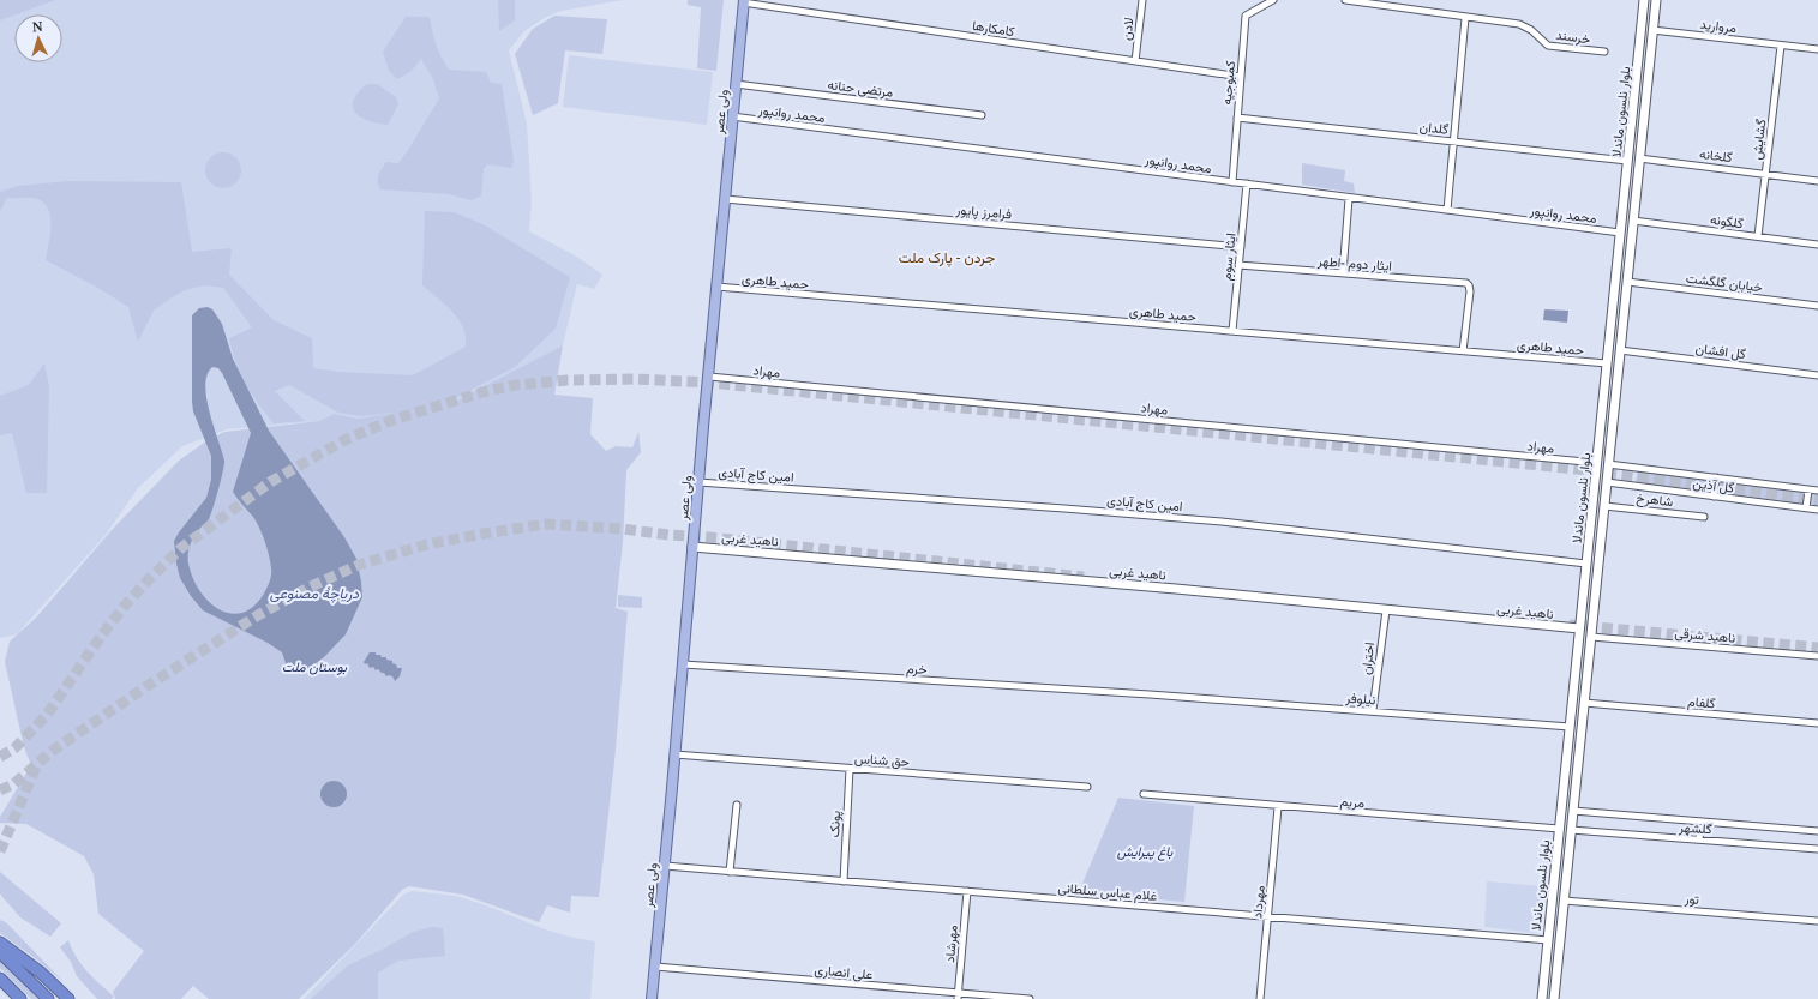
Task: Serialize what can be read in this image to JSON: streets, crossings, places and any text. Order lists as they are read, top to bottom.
{
  "streets": {
    "main road": ["ولی عصر", "بلوار نلسون ماندلا", "ناهید غربی"],
    "street": [
      "مروارید",
      "کامکارها",
      "لادن",
      "خرسند",
      "کمبوجیه",
      "مرتضی حنانه",
      "محمد روانپور",
      "گلدان",
      "گشایش",
      "گلخانه",
      "فرامرز پایور",
      "گلگونه",
      "ایثار سوم",
      "ایثار دوم -اطهر",
      "حمید طاهری",
      "خیابان گلگشت",
      "گل‌ افشان",
      "مهراد",
      "امین کاج آبادی",
      "گل آذین",
      "شاهرخ",
      "ناهید شرقی",
      "اختران",
      "خرم",
      "نیلوفر",
      "گلفام",
      "حق شناس",
      "مریم",
      "پونک",
      "گلشهر",
      "غلام عباس سلطانی",
      "تور",
      "مهرداد",
      "مهرشاد",
      "علی انصاری"
    ]
  },
  "crossings": [
    ["مروارید", "بلوار نلسون ماندلا"],
    ["مروارید", "گشایش"],
    ["کامکارها", "لادن"],
    ["کامکارها", "کمبوجیه"],
    ["کامکارها", "ولی عصر"],
    ["کمبوجیه", "محمد روانپور"],
    ["کمبوجیه", "گلدان"],
    ["مرتضی حنانه", "ولی عصر"],
    ["ولی عصر", "محمد روانپور"],
    ["ولی عصر", "فرامرز پایور"],
    ["ولی عصر", "حمید طاهری"],
    ["ولی عصر", "مهراد"],
    ["ولی عصر", "امین کاج آبادی"],
    ["ولی عصر", "ناهید غربی"],
    ["ولی عصر", "خرم"],
    ["ولی عصر", "حق شناس"],
    ["ولی عصر", "غلام عباس سلطانی"],
    ["ولی عصر", "علی انصاری"],
    ["بلوار نلسون ماندلا", "محمد روانپور"],
    ["بلوار نلسون ماندلا", "گلدان"],
    ["بلوار نلسون ماندلا", "گلخانه"],
    ["بلوار نلسون ماندلا", "گلگونه"],
    ["بلوار نلسون ماندلا", "حمید طاهری"],
    ["بلوار نلسون ماندلا", "خیابان گلگشت"],
    ["بلوار نلسون ماندلا", "گل‌ افشان"],
    ["بلوار نلسون ماندلا", "مهراد"],
    ["بلوار نلسون ماندلا", "امین کاج آبادی"],
    ["بلوار نلسون ماندلا", "گل آذین"],
    ["بلوار نلسون ماندلا", "شاهرخ"],
    ["بلوار نلسون ماندلا", "ناهید غربی"],
    ["بلوار نلسون ماندلا", "ناهید شرقی"],
    ["بلوار نلسون ماندلا", "نیلوفر"],
    ["بلوار نلسون ماندلا", "گلفام"],
    ["بلوار نلسون ماندلا", "مریم"],
    ["بلوار نلسون ماندلا", "گلشهر"],
    ["بلوار نلسون ماندلا", "غلام عباس سلطانی"],
    ["بلوار نلسون ماندلا", "تور"],
    ["محمد روانپور", "ایثار سوم"],
    ["گشایش", "گلخانه"],
    ["گشایش", "گلگونه"],
    ["فرامرز پایور", "ایثار سوم"],
    ["ایثار سوم", "ایثار دوم -اطهر"],
    ["ایثار سوم", "حمید طاهری"],
    ["ایثار دوم -اطهر", "حمید طاهری"],
    ["ناهید غربی", "اختران"],
    ["اختران", "نیلوفر"],
    ["خرم", "نیلوفر"],
    ["حق شناس", "پونک"],
    ["مریم", "مهرداد"],
    ["پونک", "غلام عباس سلطانی"],
    ["غلام عباس سلطانی", "مهرداد"],
    ["غلام عباس سلطانی", "مهرشاد"],
    ["مهرشاد", "علی انصاری"]
  ],
  "districts": ["جردن - پارک ملت"],
  "water": ["دریاچهٔ مصنوعی"],
  "parks": ["بوستان ملت", "باغ پیرایش"],
  "north": "top"
}
